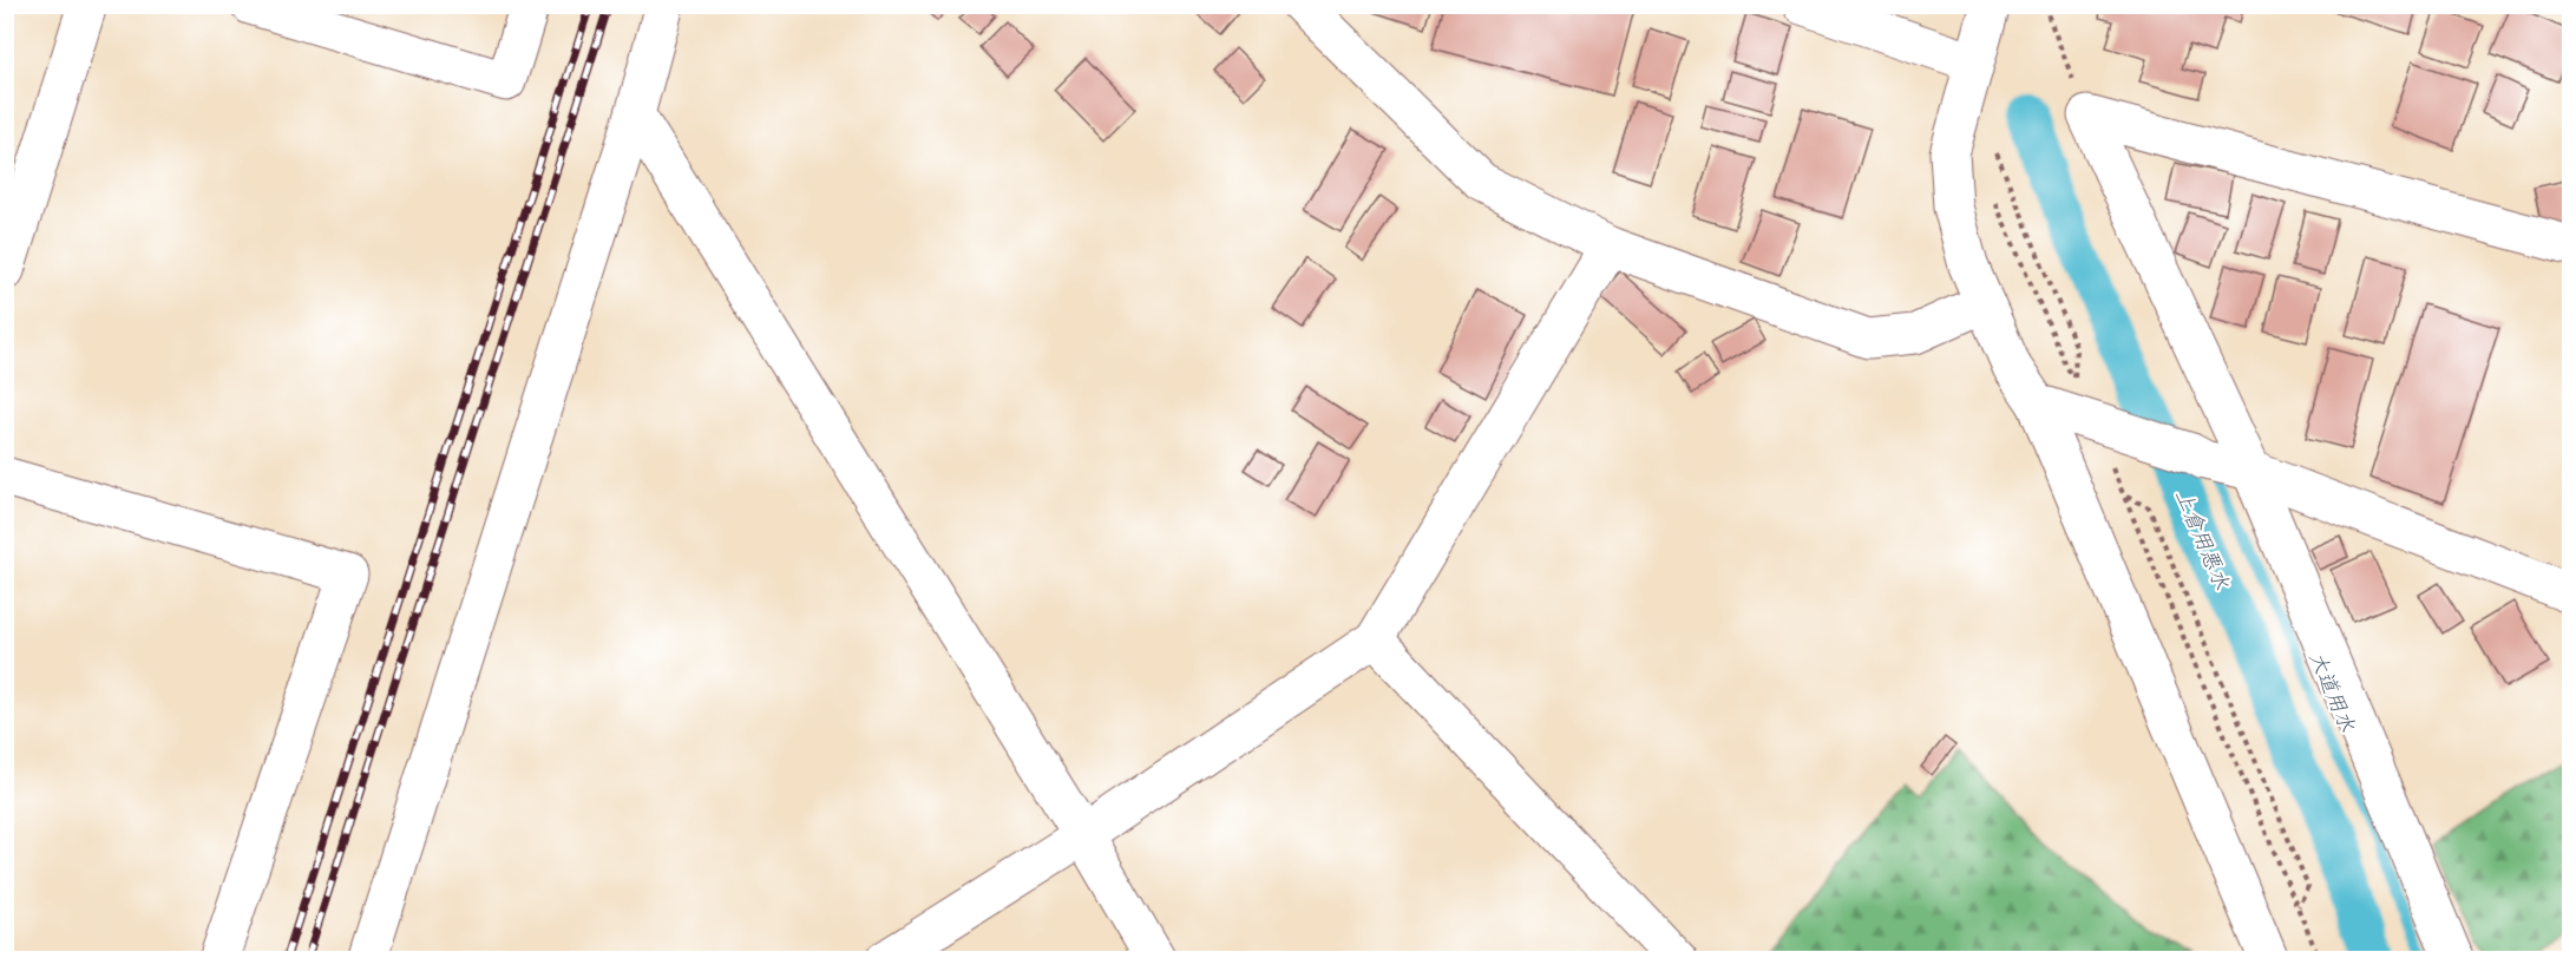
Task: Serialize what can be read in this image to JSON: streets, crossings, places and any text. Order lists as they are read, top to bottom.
{
  "water": ["上倉用悪水", "大道用水"]
}
